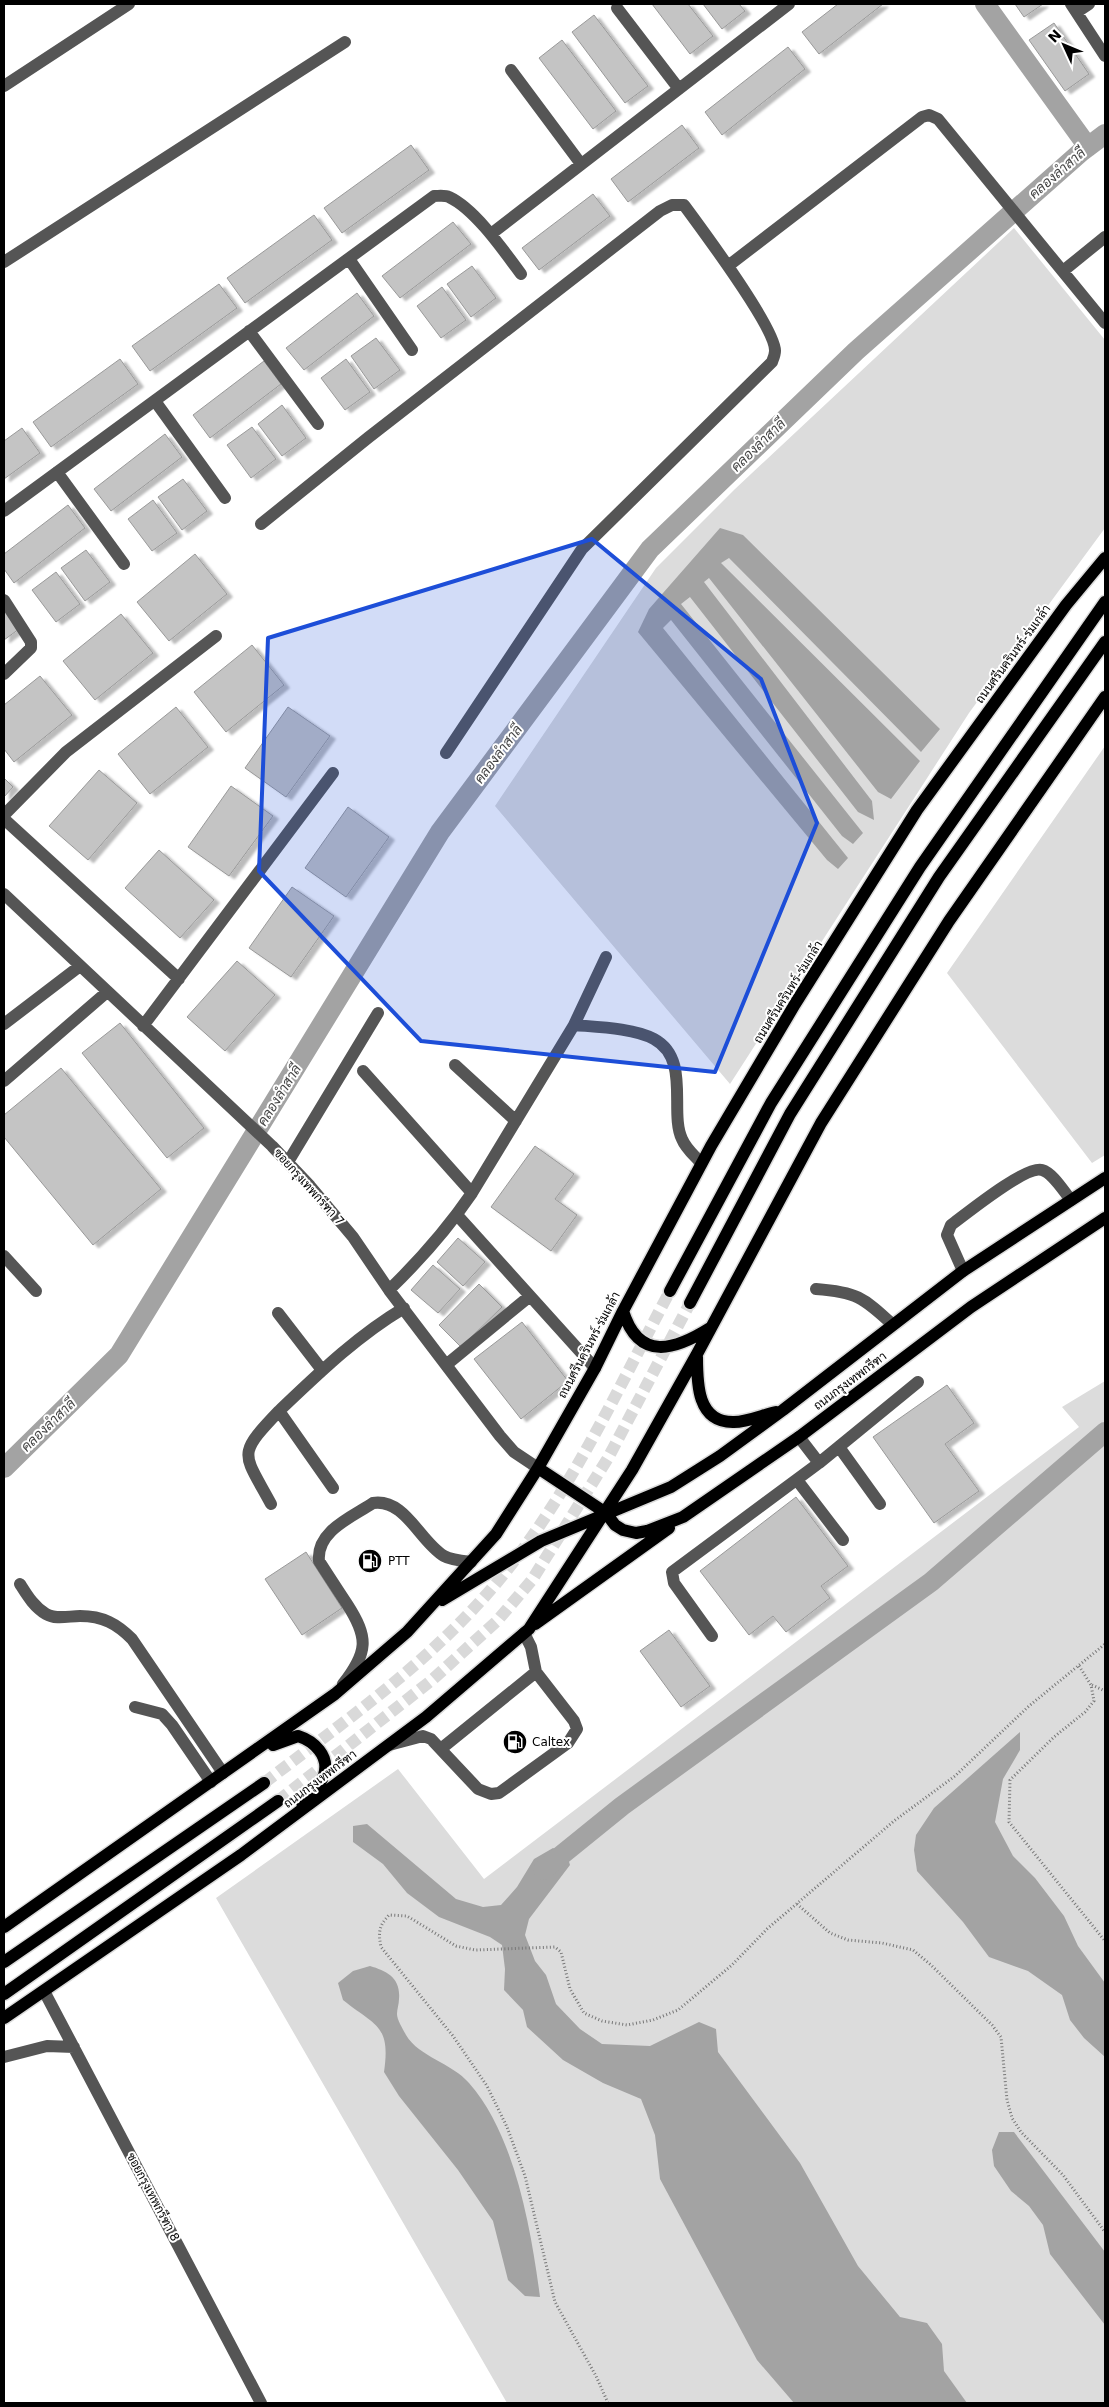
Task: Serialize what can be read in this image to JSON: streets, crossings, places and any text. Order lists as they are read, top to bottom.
{
  "streets": {
    "main road": ["ถนนศรีนครินทร์-ร่มเกล้า", "ถนนกรุงเทพกรีฑา"],
    "street": ["ซอยกรุงเทพกรีฑา 7", "ซอยกรุงเทพกรีฑา 8"]
  },
  "crossings": [
    ["ถนนศรีนครินทร์-ร่มเกล้า", "ซอยกรุงเทพกรีฑา 7"],
    ["ถนนศรีนครินทร์-ร่มเกล้า", "ถนนกรุงเทพกรีฑา"],
    ["ซอยกรุงเทพกรีฑา 7", "ถนนกรุงเทพกรีฑา"],
    ["ถนนกรุงเทพกรีฑา", "ซอยกรุงเทพกรีฑา 8"]
  ],
  "water": ["คลองลำสาลี"],
  "places": {
    "fuel station": ["PTT", "Caltex"]
  },
  "north": "top left"
}
